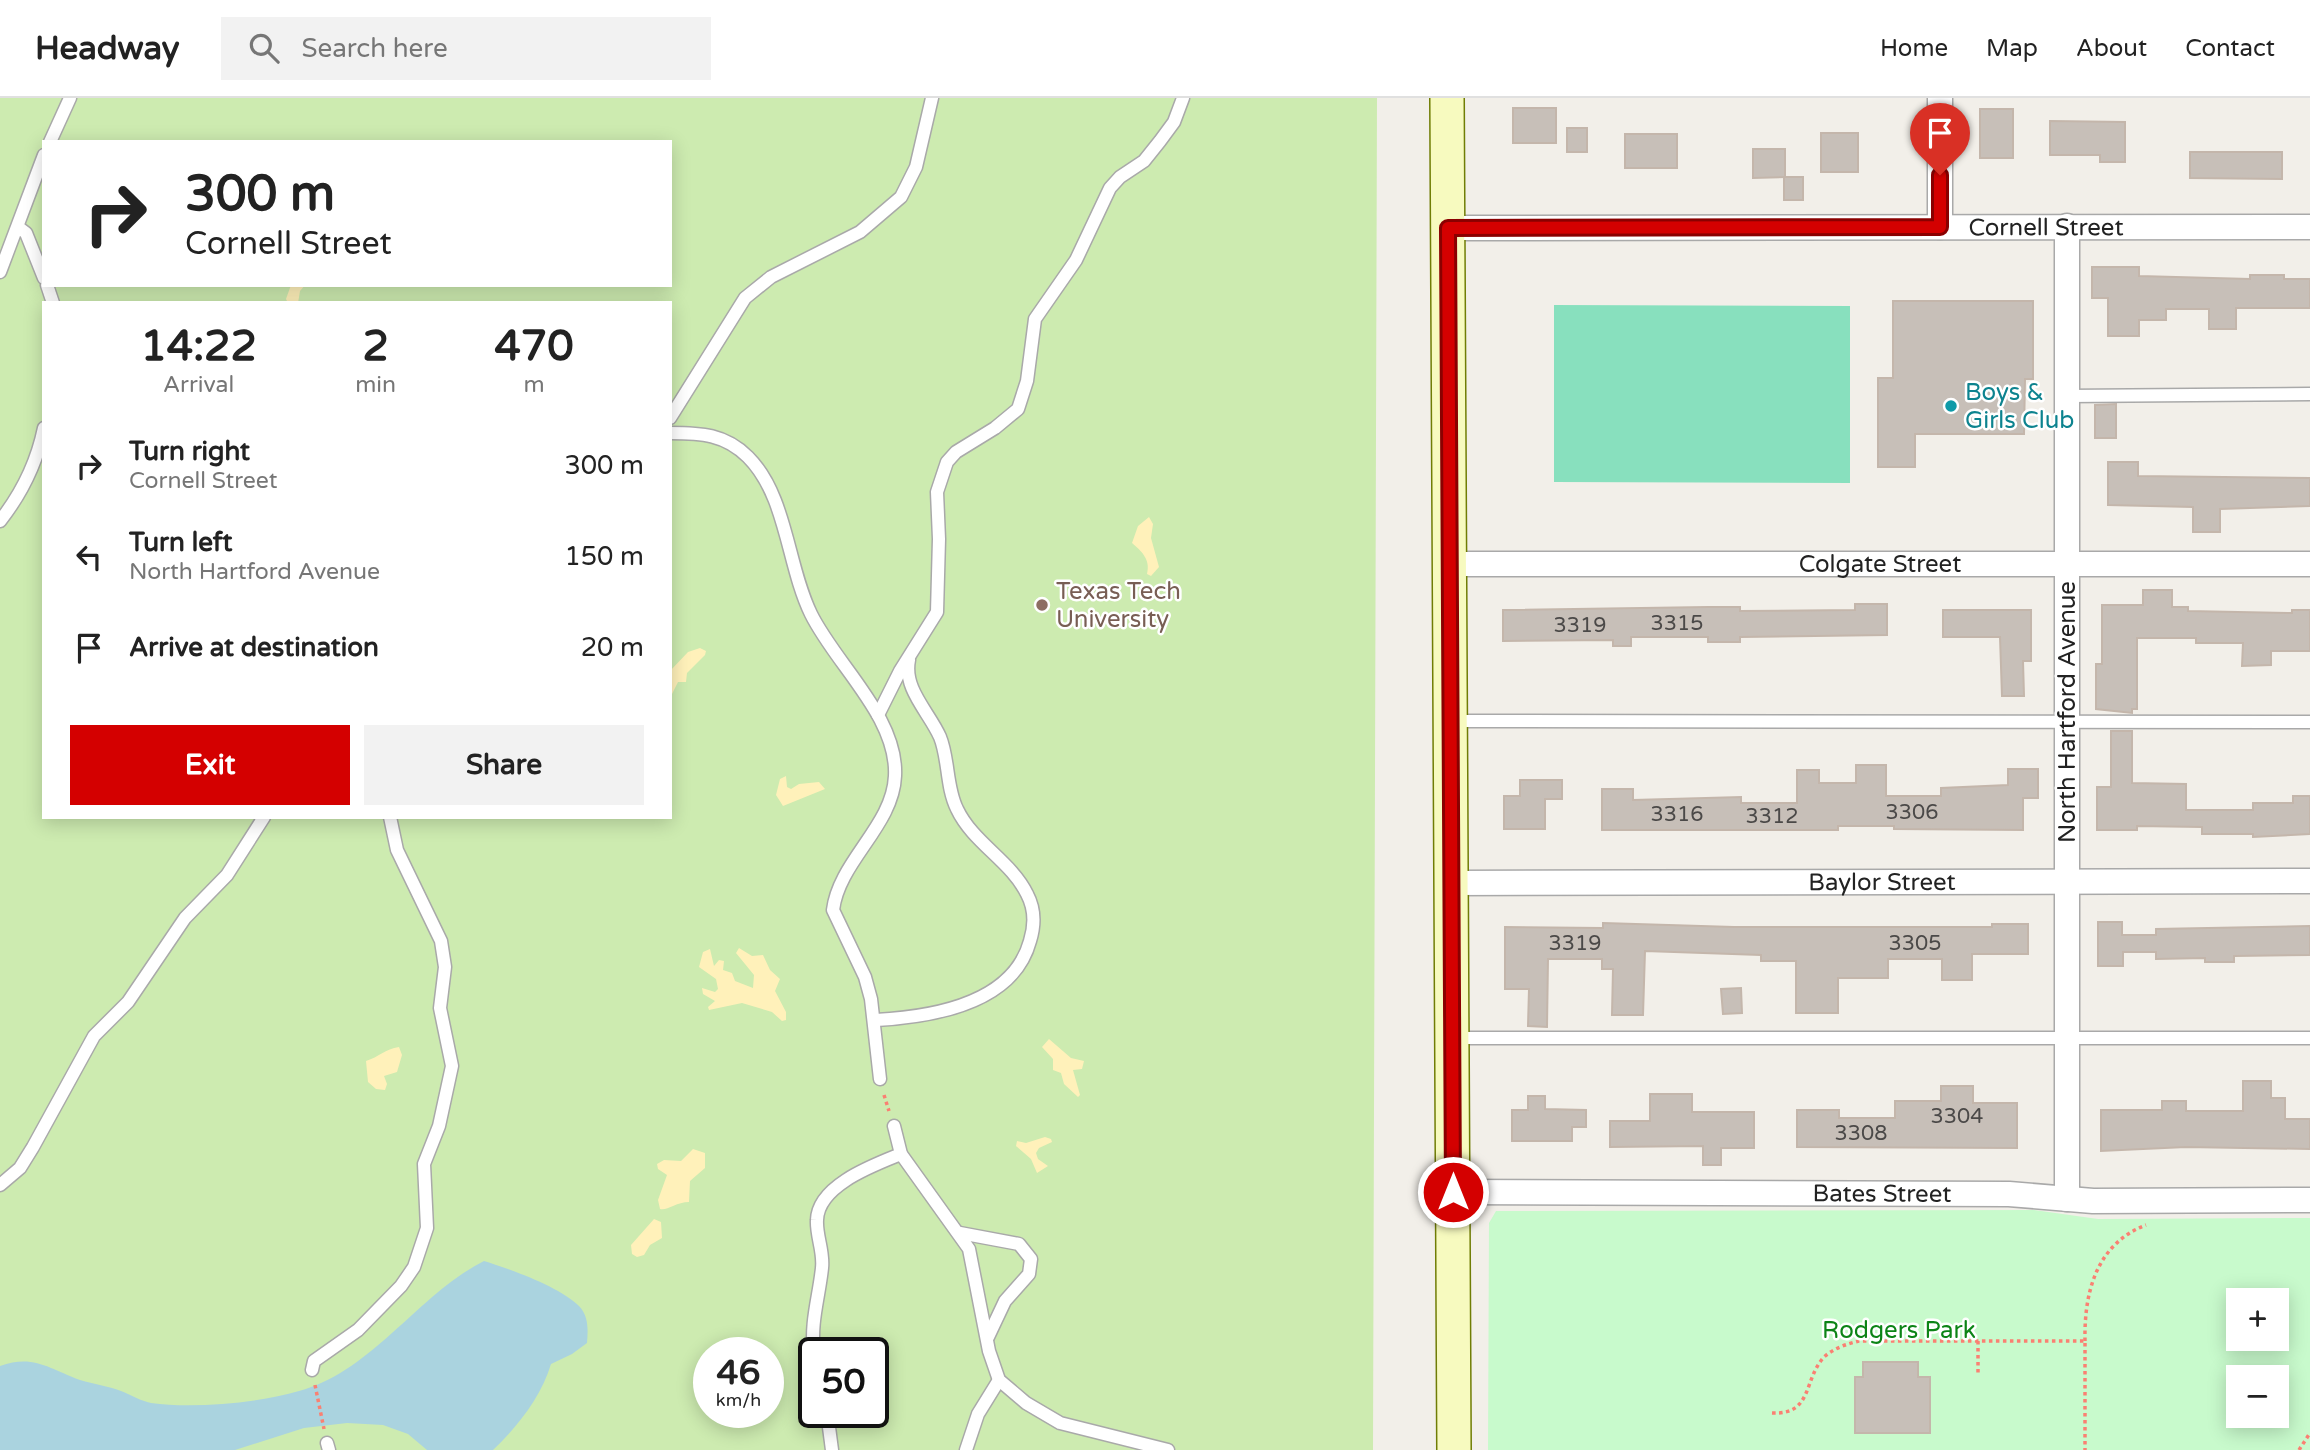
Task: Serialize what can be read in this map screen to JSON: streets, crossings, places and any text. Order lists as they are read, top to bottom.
{
  "streets": {
    "street": [
      "Cornell Street",
      "Colgate Street",
      "North Hartford Avenue",
      "Baylor Street",
      "Bates Street"
    ]
  },
  "crossings": [
    ["Cornell Street", "North Hartford Avenue"],
    ["Colgate Street", "North Hartford Avenue"],
    ["North Hartford Avenue", "Baylor Street"],
    ["North Hartford Avenue", "Bates Street"]
  ],
  "parks": ["Rodgers Park"],
  "places": ["Boys & Girls Club", "Texas Tech University"],
  "house_numbers": [
    "3315",
    "3319",
    "3306",
    "3316",
    "3312",
    "3319",
    "3305",
    "3304",
    "3308"
  ],
  "page": {
    "header": "Headway",
    "search": "Search here",
    "nav": [
      "Home",
      "Map",
      "About",
      "Contact"
    ],
    "turn": ["300 m", "Cornell Street"],
    "eta": [
      "14:22",
      "Arrival",
      "2",
      "min",
      "470",
      "m"
    ],
    "list": [
      {
        "name": "Turn right",
        "note": "Cornell Street",
        "value": "300 m"
      },
      {
        "name": "Turn left",
        "note": "North Hartford Avenue",
        "value": "150 m"
      },
      {
        "name": "Arrive at destination",
        "value": "20 m"
      }
    ],
    "buttons": ["Exit", "Share"],
    "map_buttons": ["+", "−"],
    "speed": "46 km/h",
    "limit": "50"
  }
}
